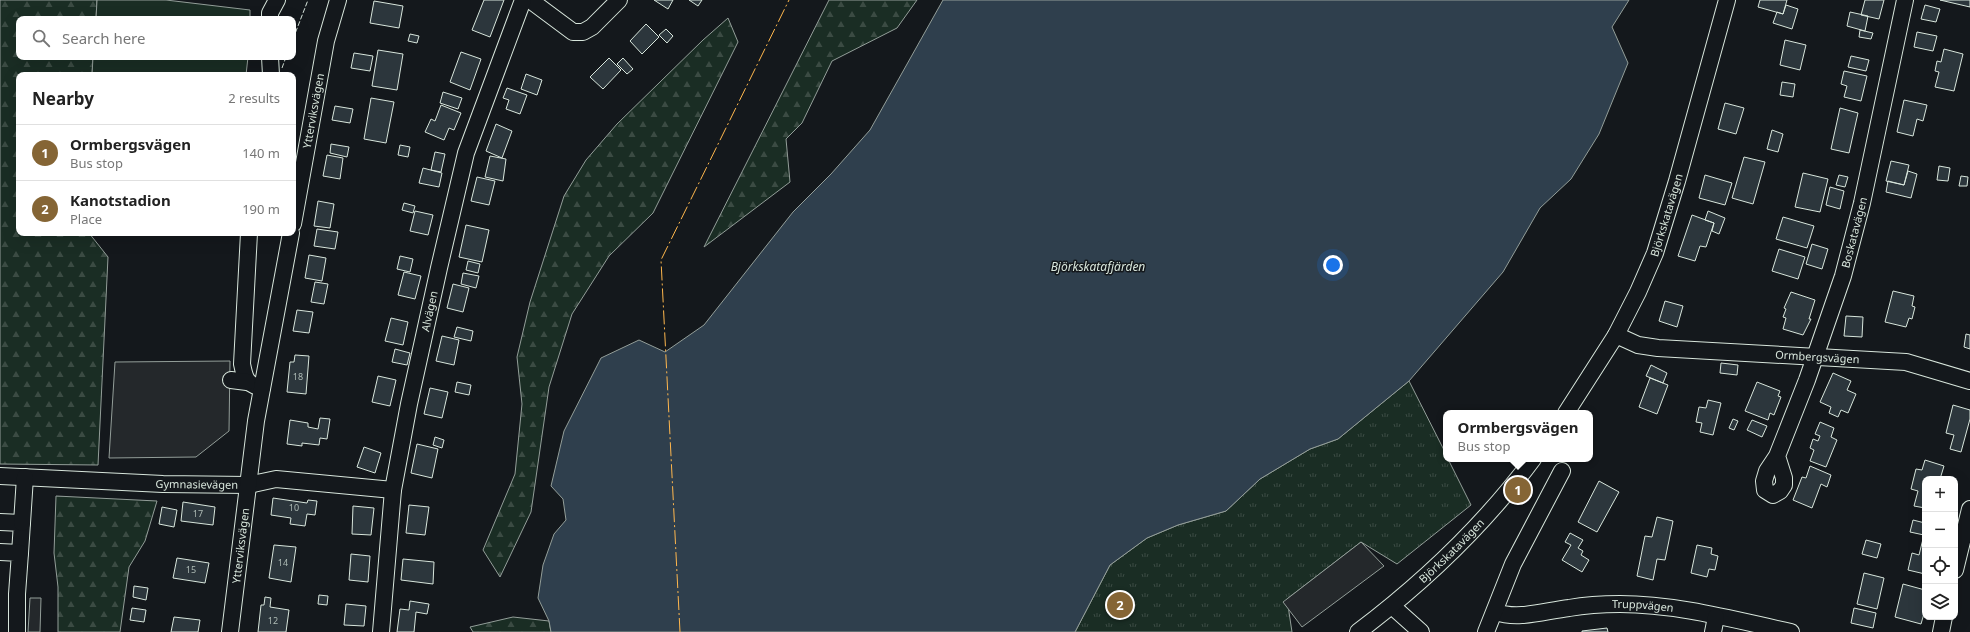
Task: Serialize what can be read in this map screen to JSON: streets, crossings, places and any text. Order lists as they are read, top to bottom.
{
  "streets": {
    "street": [
      "Ytterviksvägen",
      "Björkskatavägen",
      "Boskatavägen",
      "Alvägen",
      "Ormbergsvägen",
      "Gymnasievägen",
      "Truppvägen"
    ]
  },
  "crossings": [
    ["Ytterviksvägen", "Gymnasievägen"],
    ["Björkskatavägen", "Ormbergsvägen"],
    ["Boskatavägen", "Ormbergsvägen"],
    ["Alvägen", "Gymnasievägen"]
  ],
  "water": ["Björkskatafjärden"],
  "house_numbers": [
    "18",
    "10",
    "17",
    "14",
    "15",
    "12"
  ],
  "page": {
    "search": "Search here",
    "heading": ["Nearby", "2 results"],
    "list": [
      {
        "mark": "1",
        "name": "Ormbergsvägen",
        "note": "Bus stop",
        "value": "140 m"
      },
      {
        "mark": "2",
        "name": "Kanotstadion",
        "note": "Place",
        "value": "190 m"
      }
    ],
    "popup": ["Ormbergsvägen", "Bus stop"],
    "pins": ["1", "2"],
    "map_buttons": ["+", "−"]
  }
}
